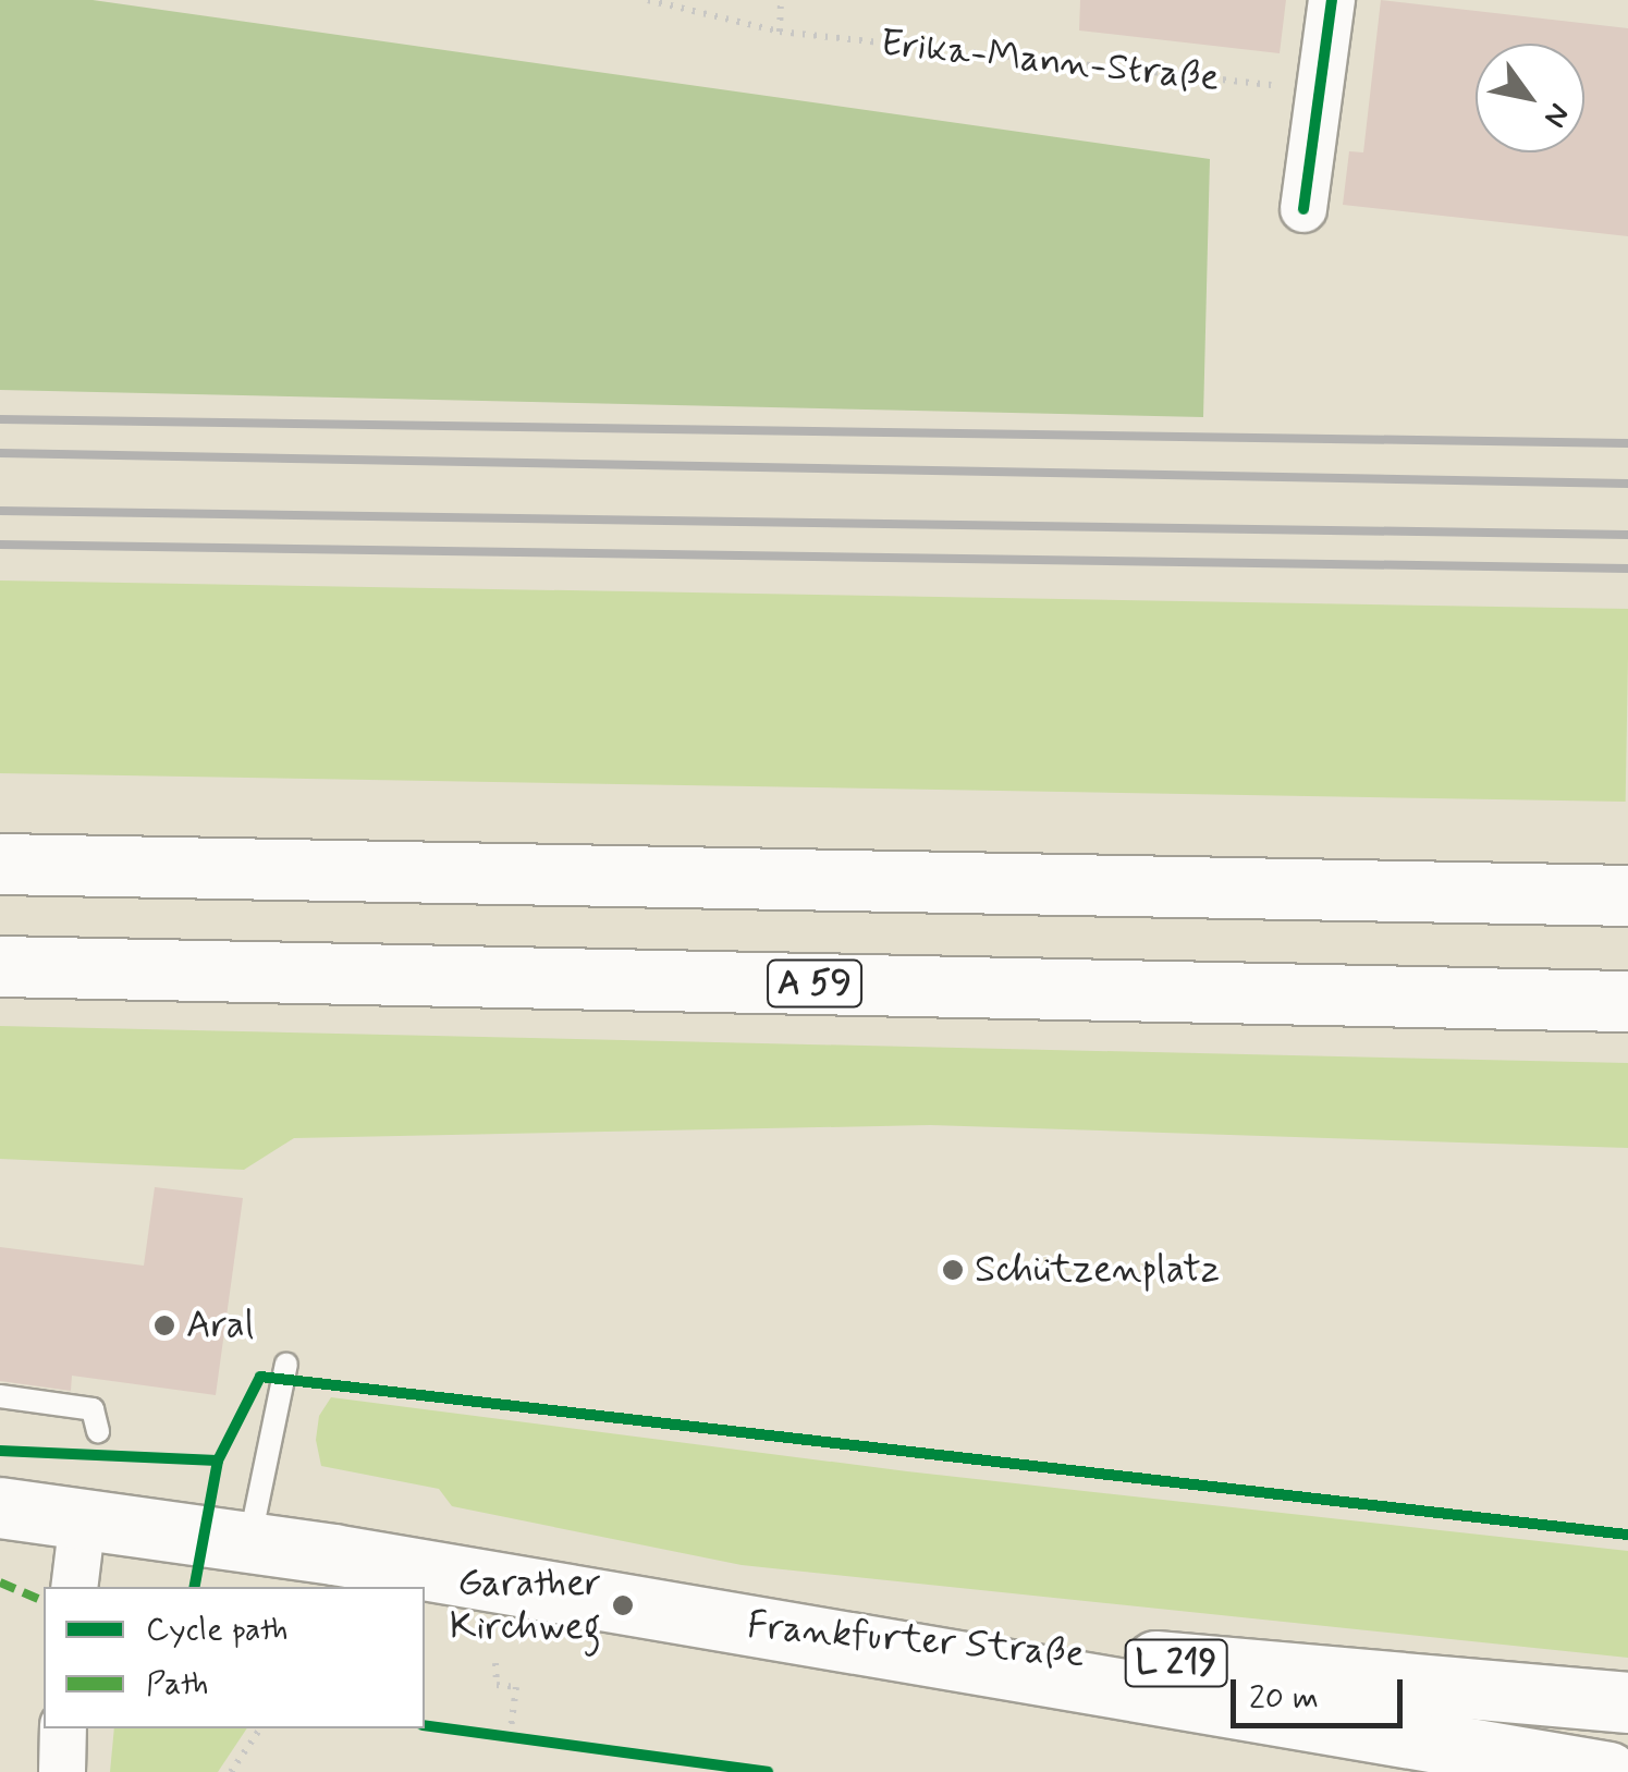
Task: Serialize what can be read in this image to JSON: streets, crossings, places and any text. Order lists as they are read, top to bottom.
{
  "streets": {
    "main road": ["A 59", "Frankfurter Straße", "L 219"],
    "path": ["Erika-Mann-Straße"]
  },
  "places": ["Schützenplatz", "Aral", "Garather Kirchweg"],
  "legend": ["Cycle path", "Path"],
  "scale_bar": "20 m",
  "north": "bottom right"
}
